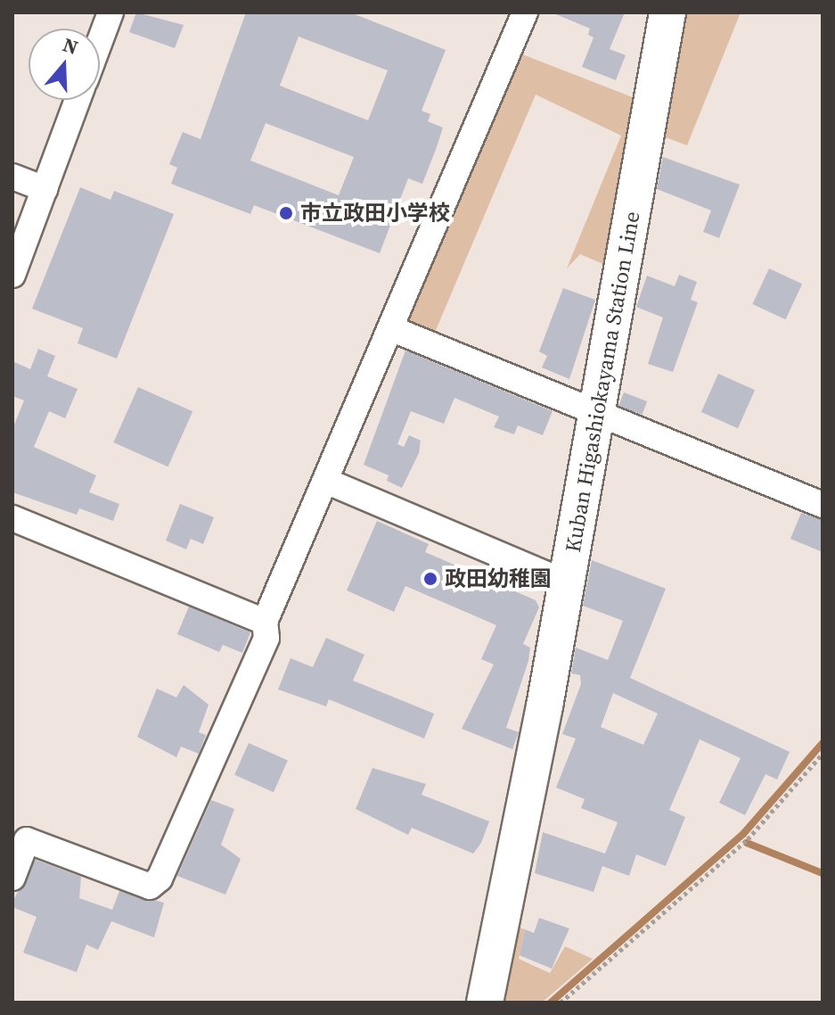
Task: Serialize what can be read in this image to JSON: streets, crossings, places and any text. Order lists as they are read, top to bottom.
{
  "streets": {
    "main road": ["Kuban Higashiokayama Station Line"]
  },
  "places": ["市立政田小学校", "政田幼稚園"],
  "north": "top"
}
